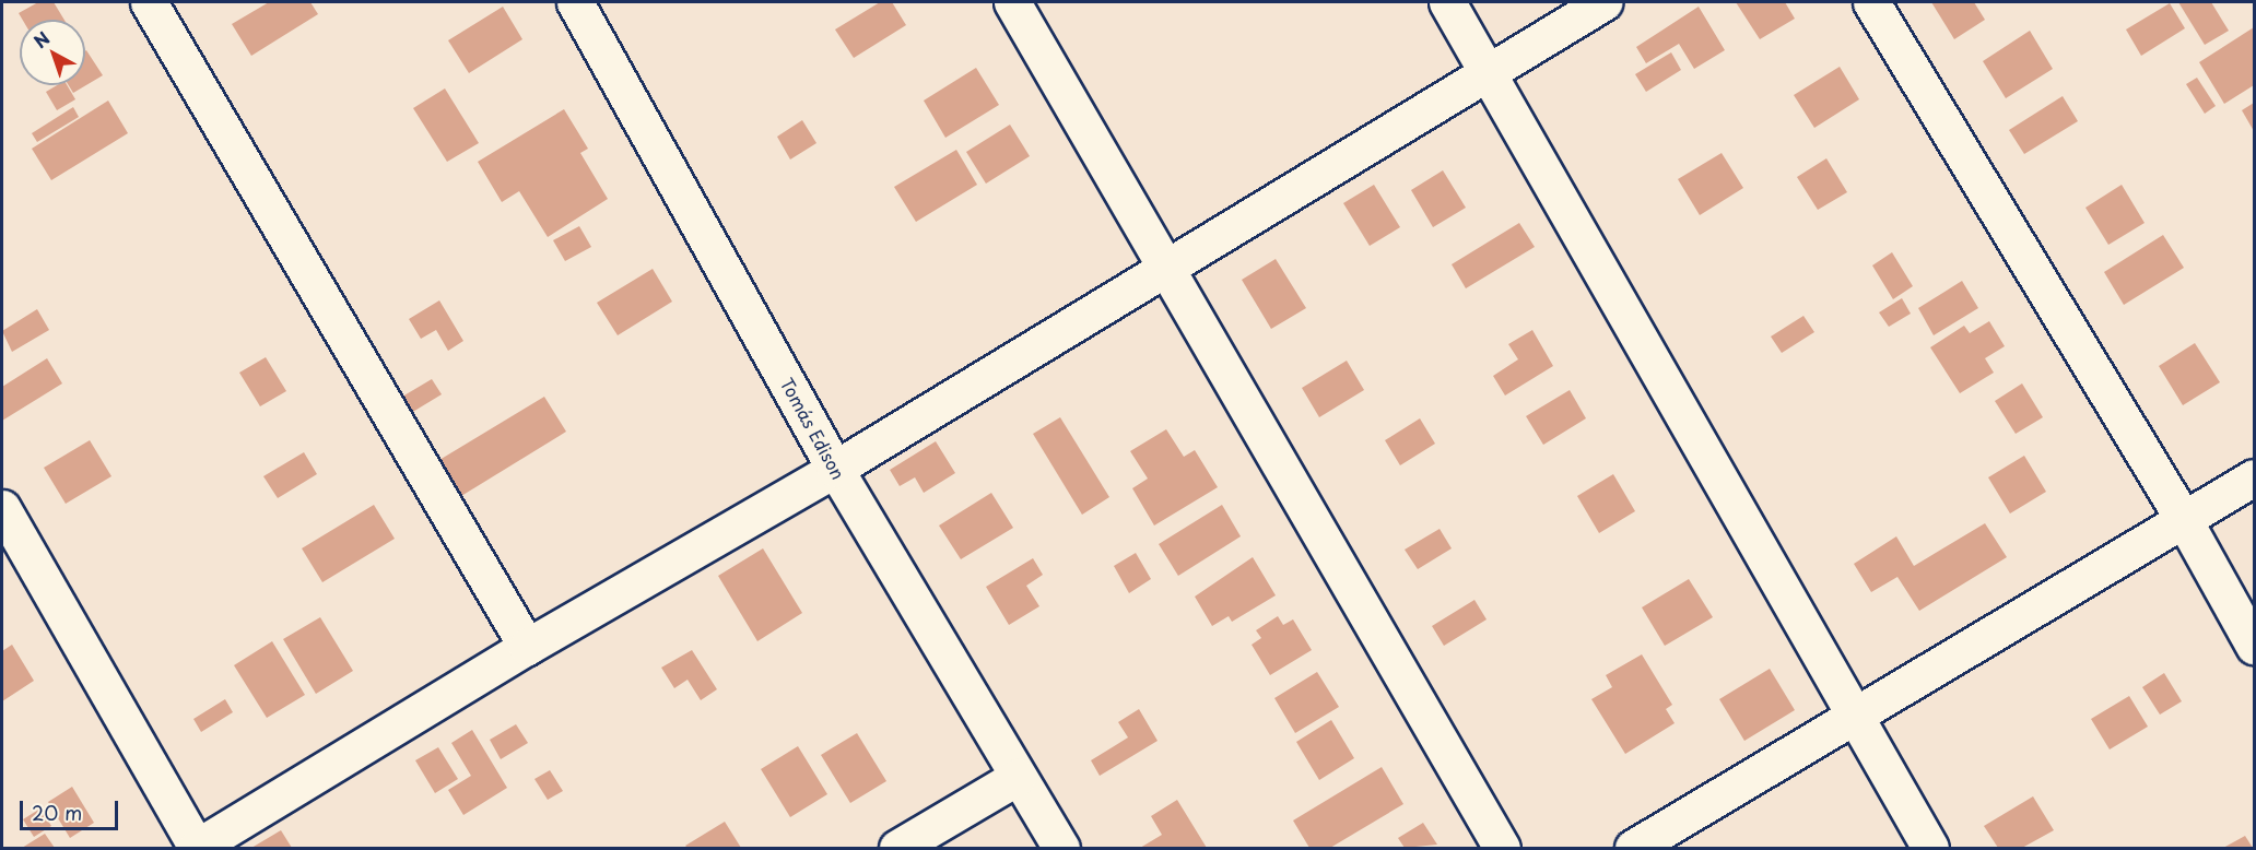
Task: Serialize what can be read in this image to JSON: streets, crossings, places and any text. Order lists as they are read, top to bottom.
{
  "streets": {
    "street": ["Tomás Edison"]
  },
  "scale_bar": "20 m",
  "north": "top left"
}
